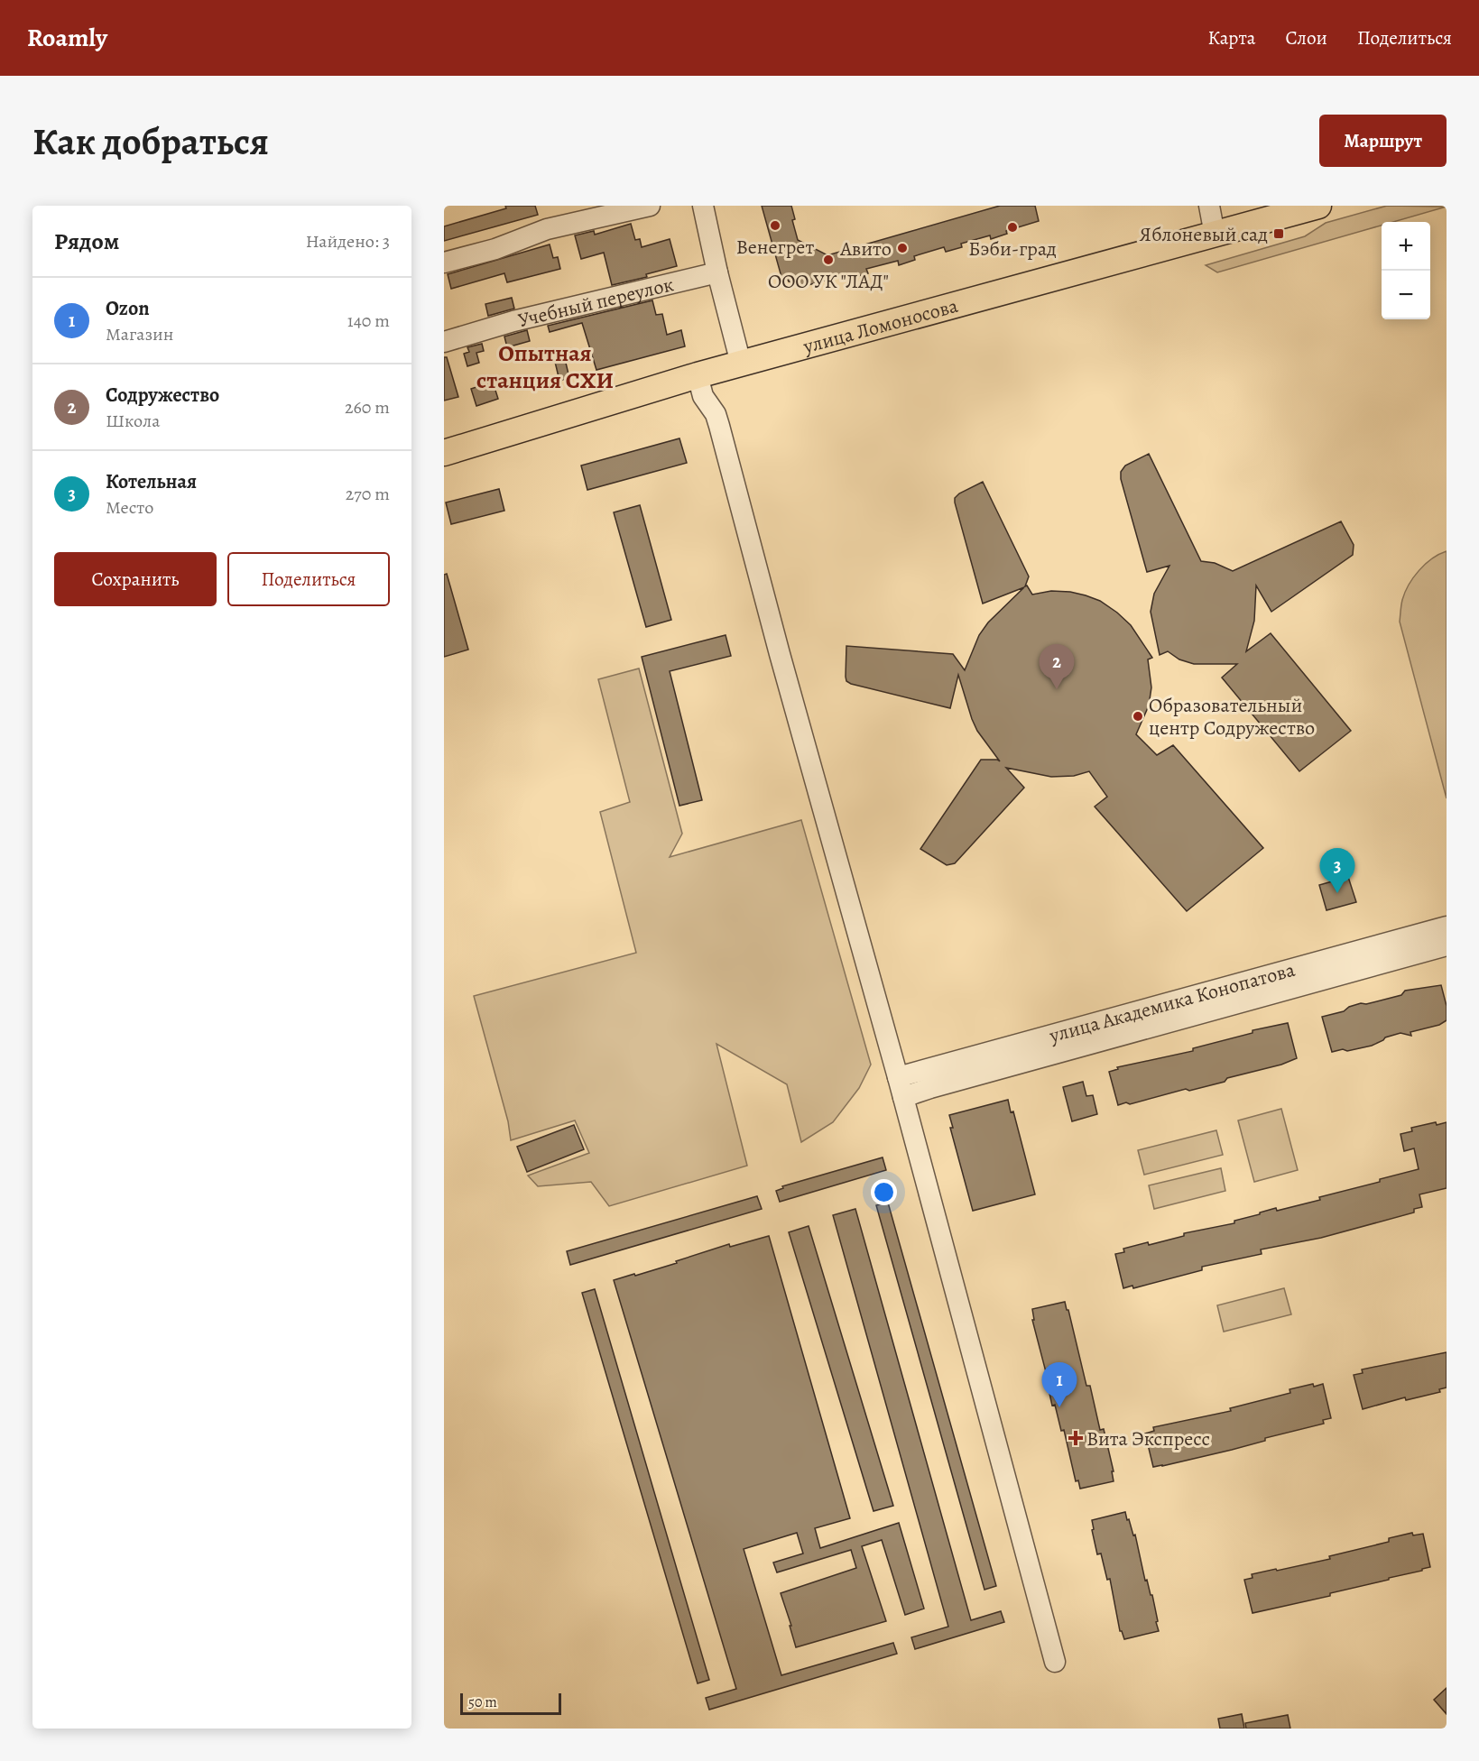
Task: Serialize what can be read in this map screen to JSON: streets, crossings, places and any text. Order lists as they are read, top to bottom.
{
  "streets": {
    "main road": ["улица Ломоносова"],
    "street": ["Учебный переулок", "улица Академика Конопатова"]
  },
  "districts": ["Опытная станция СХИ"],
  "places": {
    "other": [
      "Венегрет",
      "Бэби-град",
      "Авито",
      "ООО УК \"ЛАД\"",
      "Образовательный центр Содружество"
    ],
    "transit": ["Яблоневый сад"],
    "health": ["Вита Экспресс"]
  },
  "scale_bar": "50 m",
  "page": {
    "header": "Roamly",
    "nav": ["Карта", "Слои", "Поделиться"],
    "buttons": [
      "Маршрут",
      ["Сохранить", "Поделиться"]
    ],
    "title": "Как добраться",
    "heading": ["Рядом", "Найдено: 3"],
    "map_buttons": ["+", "−"],
    "list": [
      {
        "mark": "1",
        "name": "Ozon",
        "note": "Магазин",
        "value": "140 m"
      },
      {
        "mark": "2",
        "name": "Содружество",
        "note": "Школа",
        "value": "260 m"
      },
      {
        "mark": "3",
        "name": "Котельная",
        "note": "Место",
        "value": "270 m"
      }
    ],
    "pins": ["2", "3", "1"],
    "scale": "50 m"
  }
}
